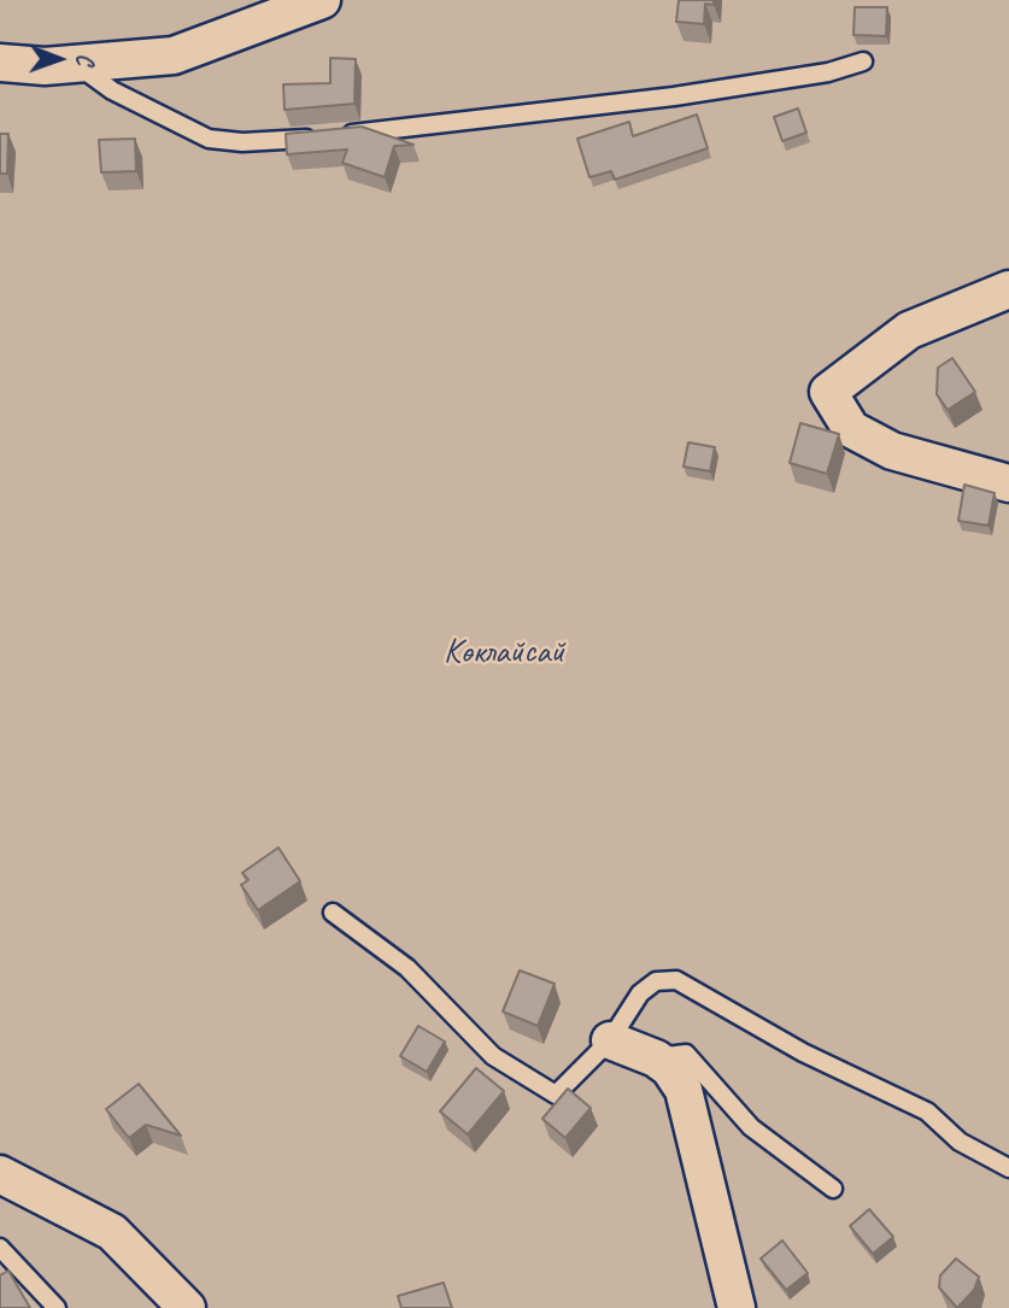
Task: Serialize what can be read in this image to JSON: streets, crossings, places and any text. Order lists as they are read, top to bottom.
{
  "parks": ["Көклайсай"],
  "north": "right"
}
